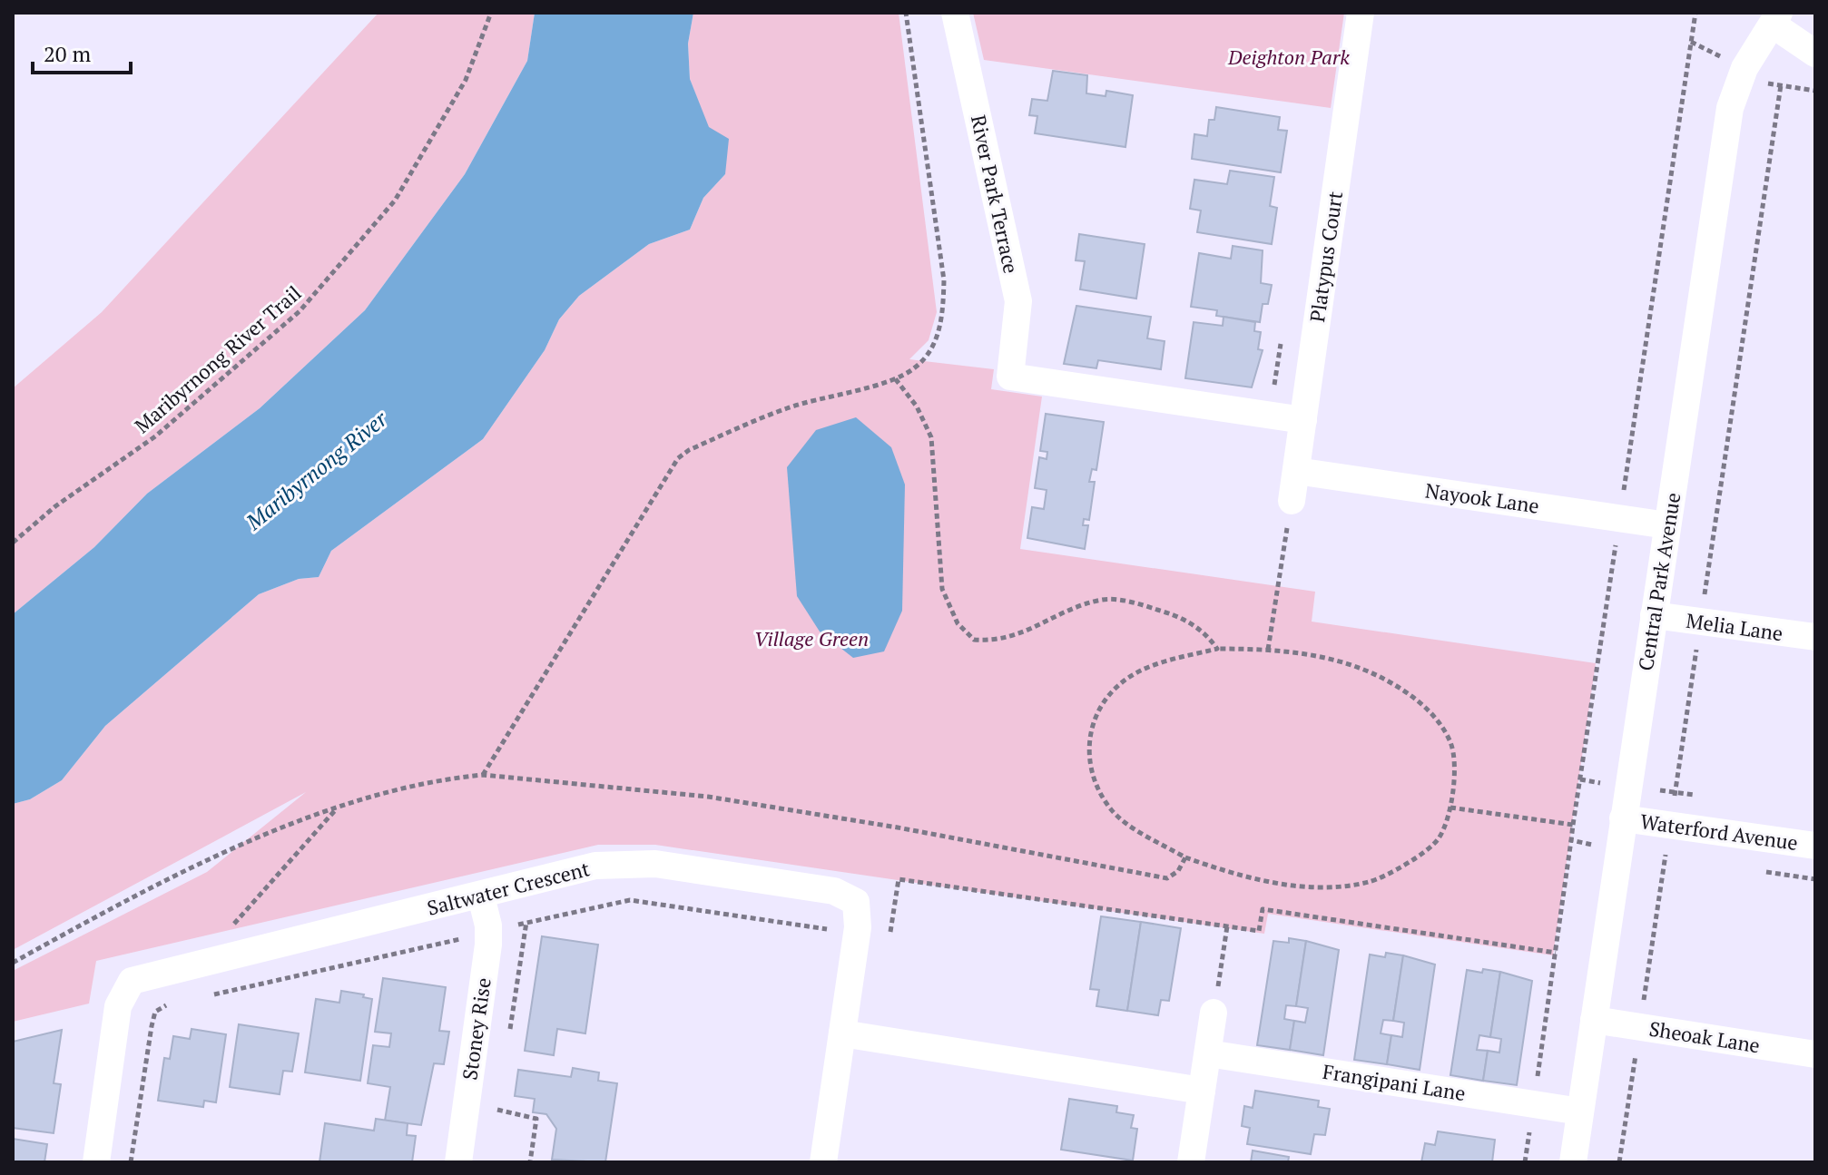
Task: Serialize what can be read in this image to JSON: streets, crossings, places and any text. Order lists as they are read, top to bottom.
{
  "streets": {
    "street": [
      "River Park Terrace",
      "Platypus Court",
      "Nayook Lane",
      "Central Park Avenue",
      "Melia Lane",
      "Waterford Avenue",
      "Saltwater Crescent",
      "Stoney Rise",
      "Sheoak Lane",
      "Frangipani Lane"
    ],
    "path": ["Maribyrnong River Trail"]
  },
  "crossings": [
    ["River Park Terrace", "Platypus Court"],
    ["Platypus Court", "Nayook Lane"],
    ["Nayook Lane", "Central Park Avenue"],
    ["Central Park Avenue", "Melia Lane"],
    ["Central Park Avenue", "Waterford Avenue"],
    ["Central Park Avenue", "Sheoak Lane"],
    ["Central Park Avenue", "Frangipani Lane"],
    ["Saltwater Crescent", "Stoney Rise"]
  ],
  "water": ["Maribyrnong River"],
  "parks": ["Deighton Park", "Village Green"],
  "scale_bar": "20 m"
}
